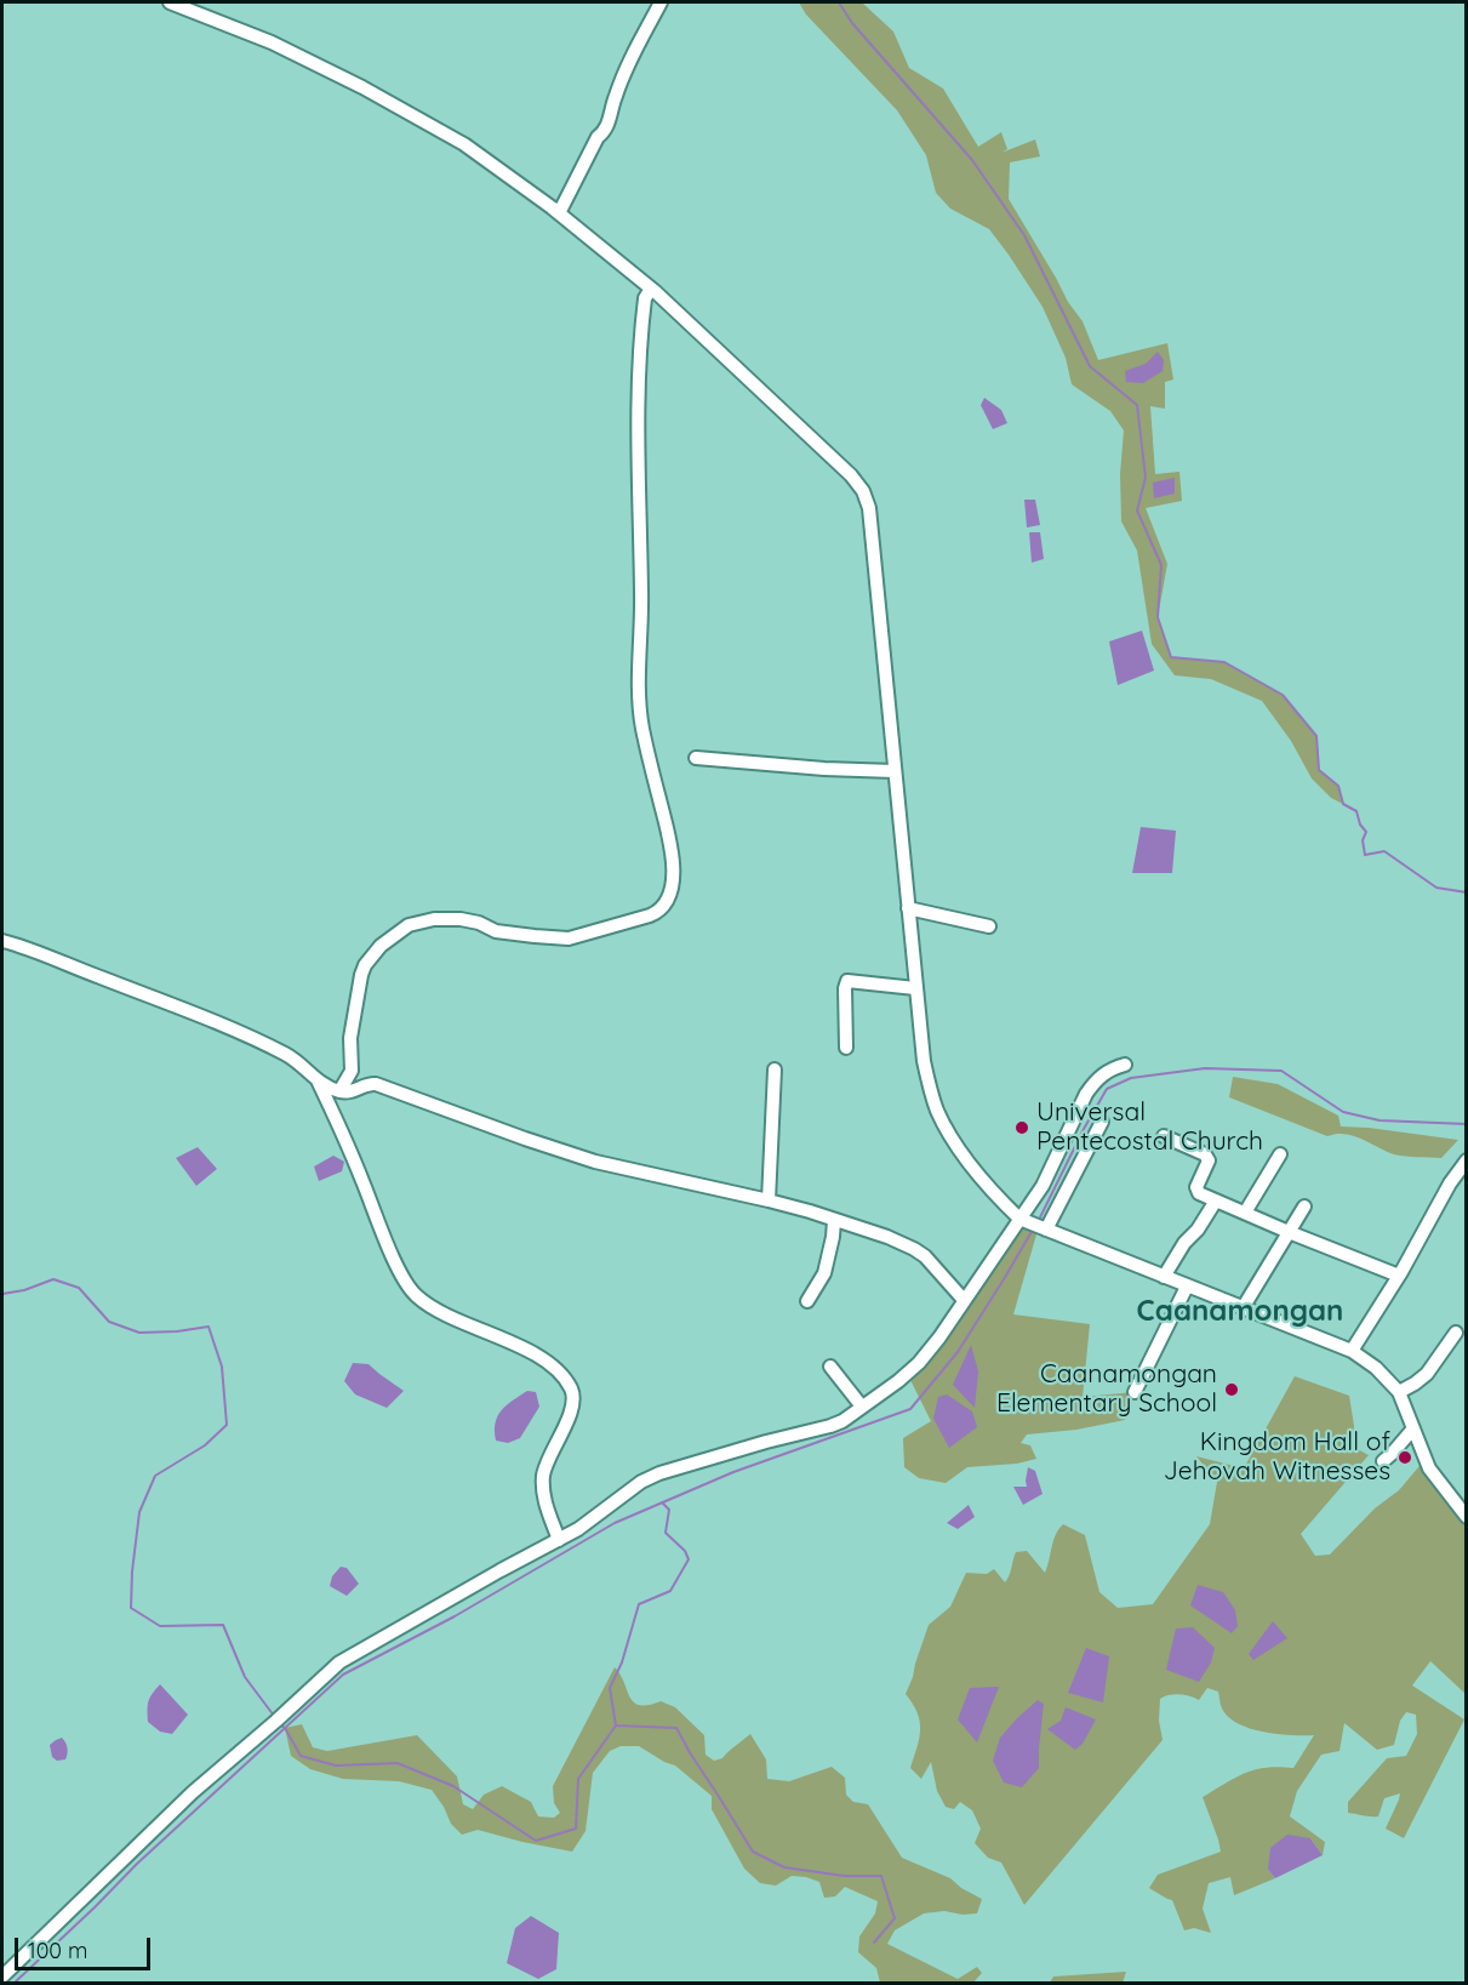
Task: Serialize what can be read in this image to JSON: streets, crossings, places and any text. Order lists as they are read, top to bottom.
{
  "districts": ["Caanamongan"],
  "places": ["Universal Pentecostal Church", "Caanamongan Elementary School", "Kingdom Hall of Jehovah Witnesses"],
  "scale_bar": "100 m"
}
